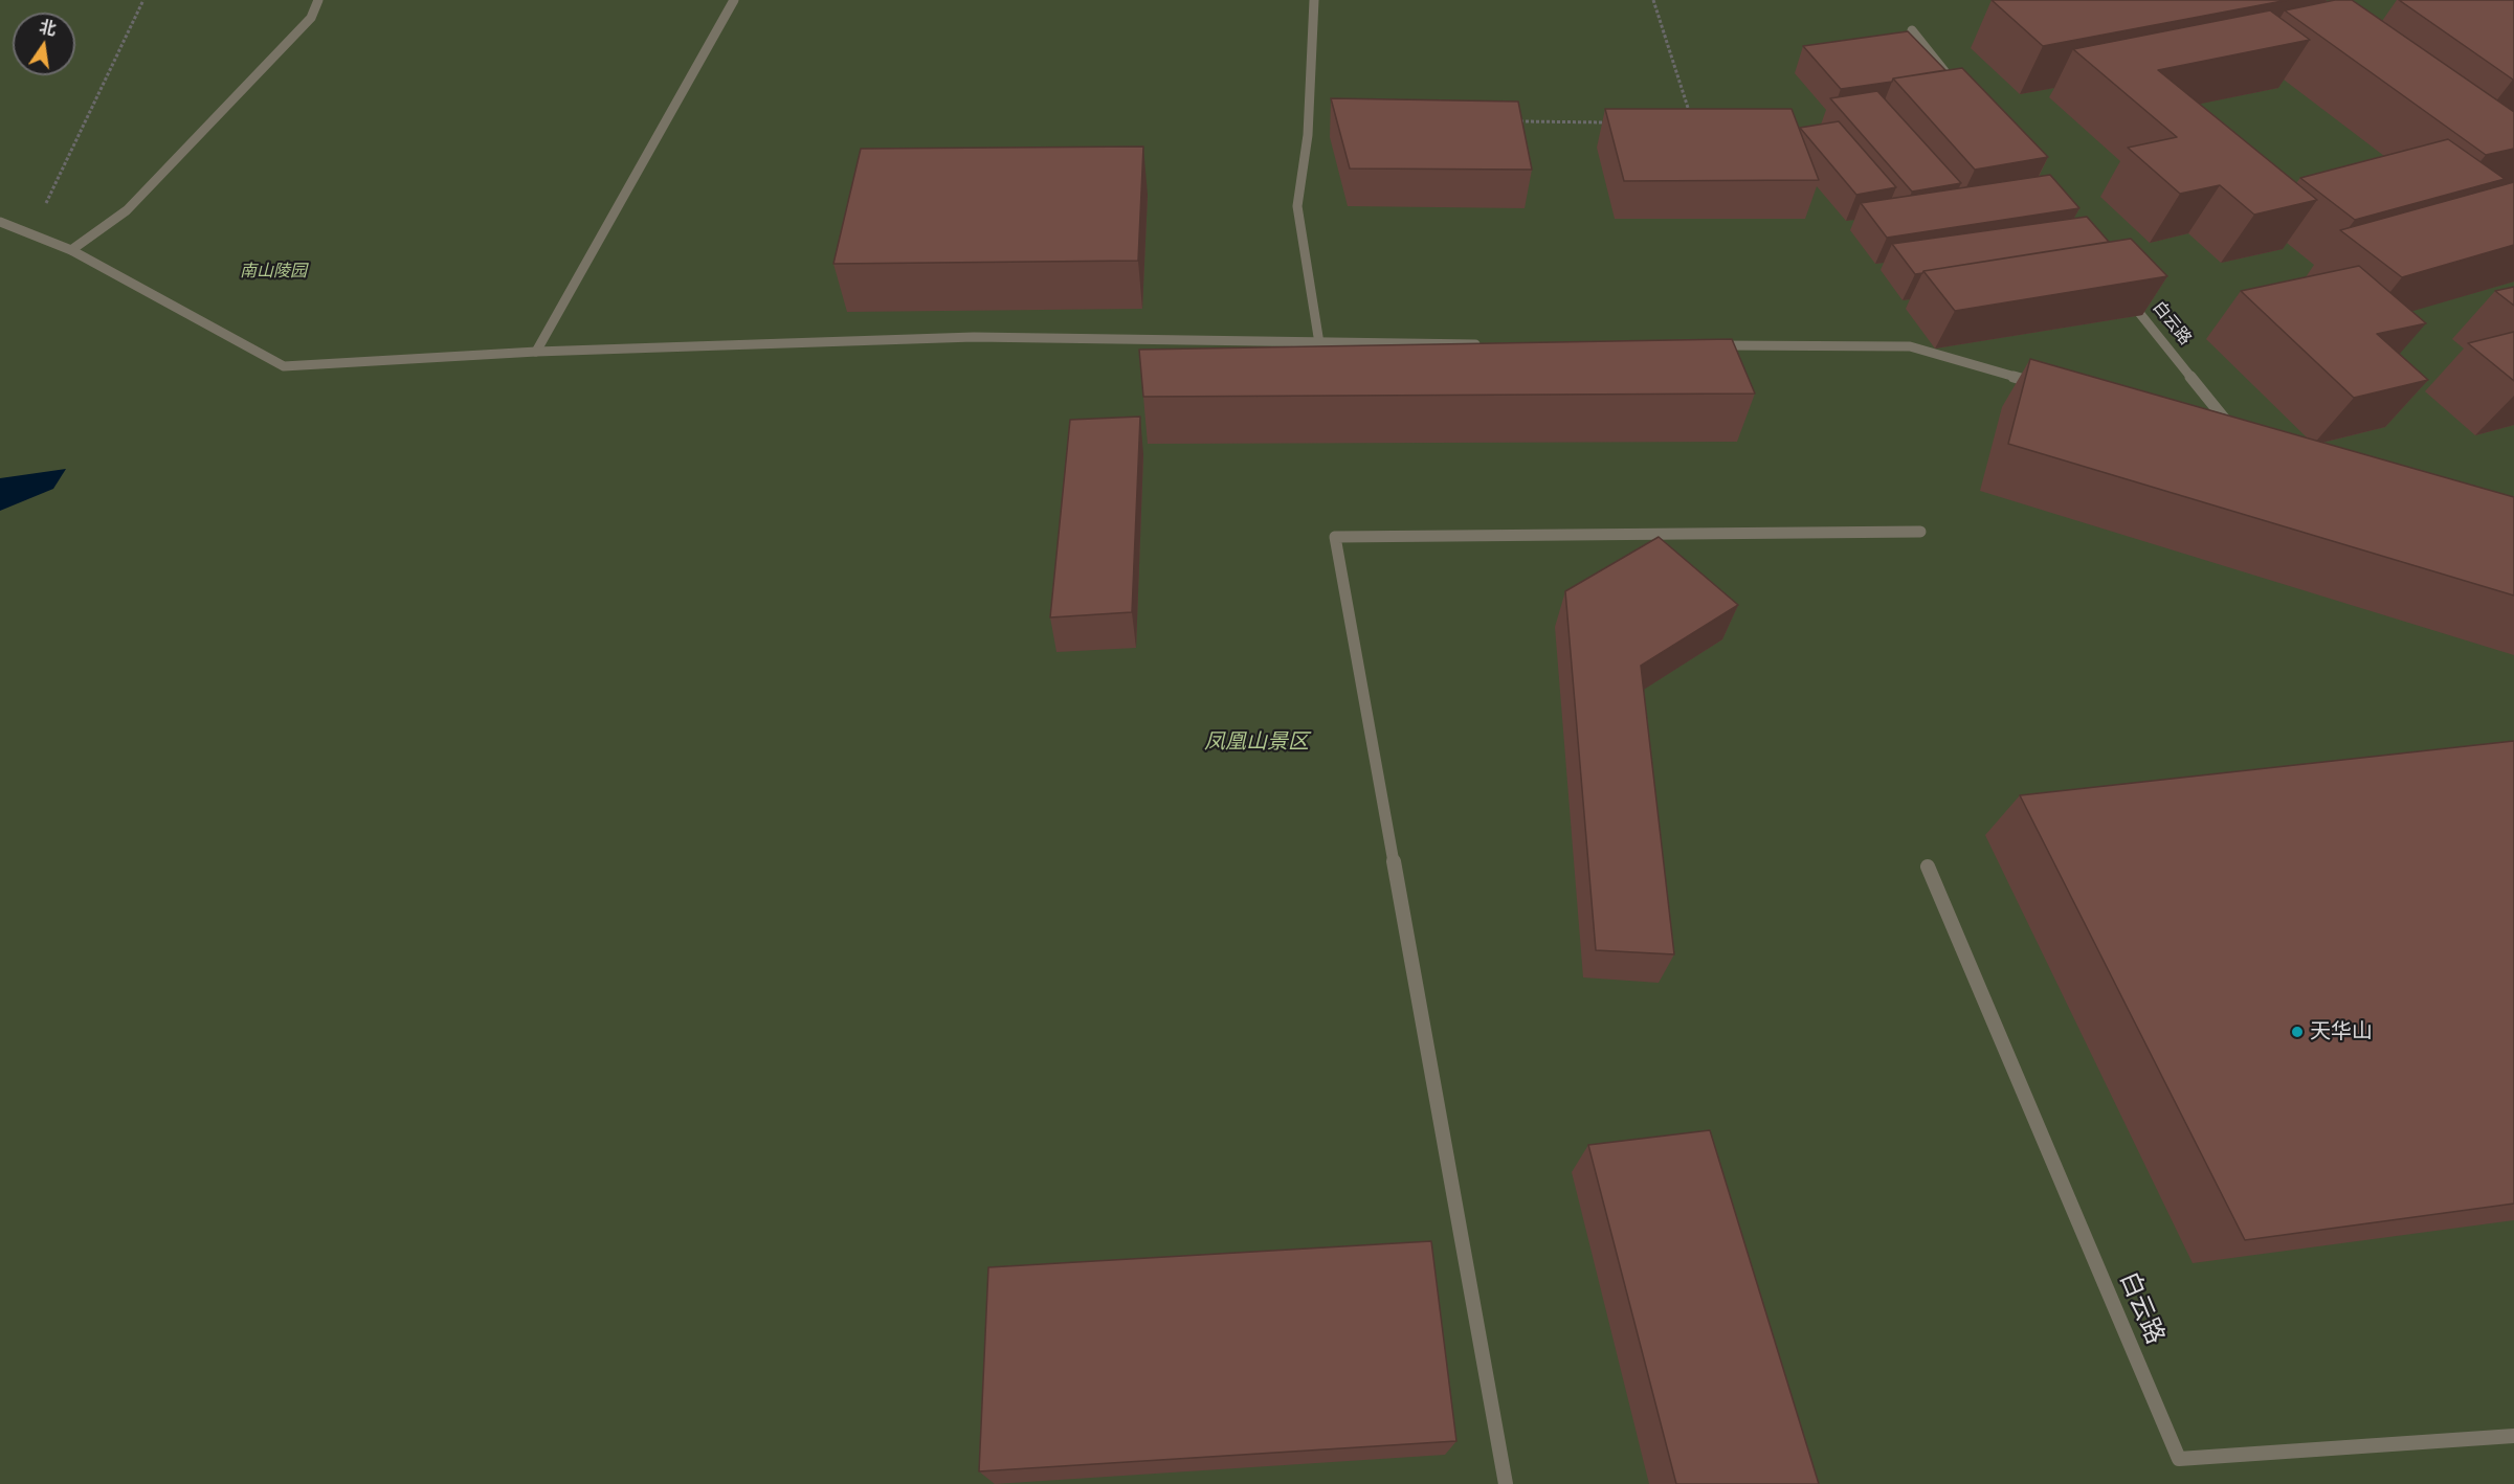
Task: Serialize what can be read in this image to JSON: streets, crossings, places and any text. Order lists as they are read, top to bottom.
{
  "streets": {
    "street": ["白云路"]
  },
  "parks": ["南山陵园", "凤凰山景区"],
  "places": ["天华山"],
  "north": "top"
}
